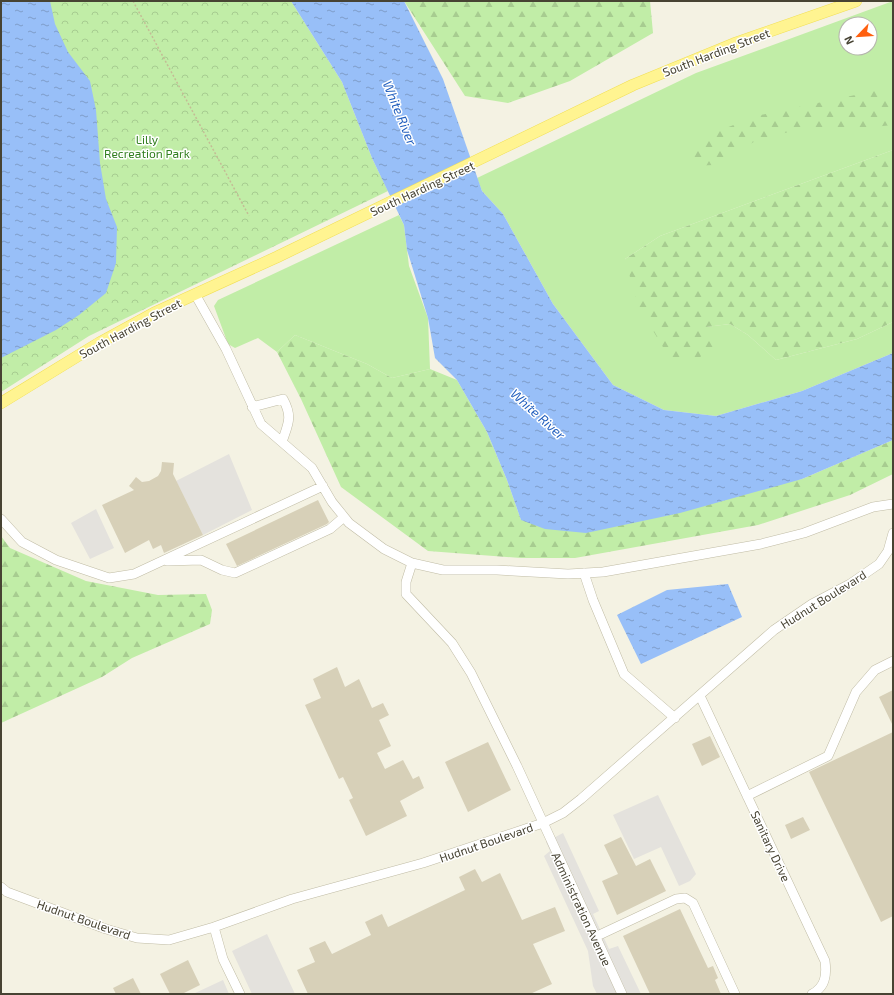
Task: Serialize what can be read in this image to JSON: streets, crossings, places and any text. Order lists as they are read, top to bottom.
{
  "streets": {
    "main road": ["South Harding Street"],
    "street": ["Hudnut Boulevard", "Sanitary Drive", "Administration Avenue"]
  },
  "crossings": [
    ["Hudnut Boulevard", "Sanitary Drive"],
    ["Hudnut Boulevard", "Administration Avenue"]
  ],
  "water": ["White River"],
  "parks": ["Lilly Recreation Park"],
  "north": "bottom left"
}
